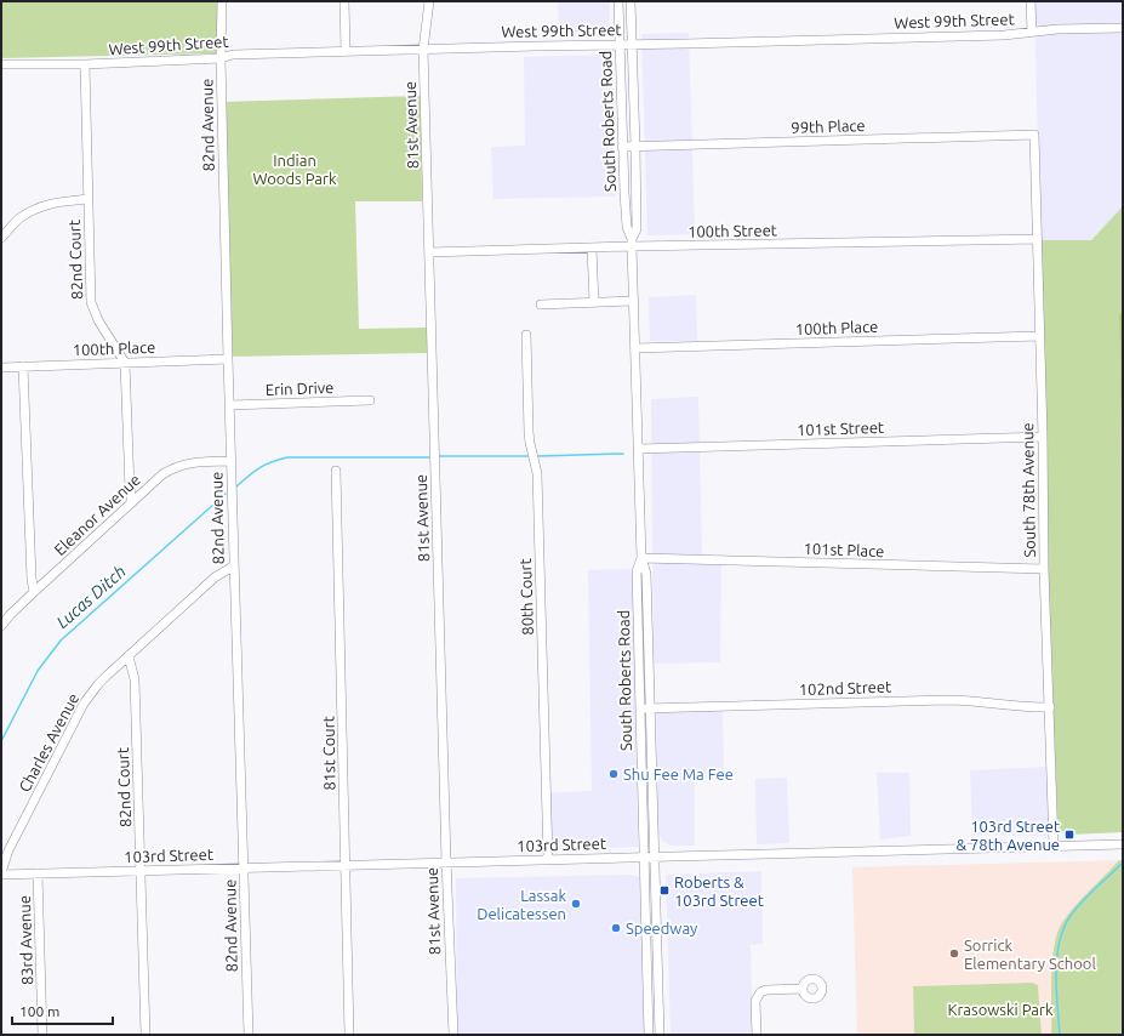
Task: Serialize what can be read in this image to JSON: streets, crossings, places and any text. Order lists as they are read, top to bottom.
{
  "streets": {
    "street": [
      "West 99th Street",
      "South Roberts Road",
      "82nd Avenue",
      "81st Avenue",
      "99th Place",
      "100th Street",
      "82nd Court",
      "100th Place",
      "Erin Drive",
      "101st Street",
      "South 78th Avenue",
      "Eleanor Avenue",
      "101st Place",
      "80th Court",
      "102nd Street",
      "Charles Avenue",
      "81st Court",
      "103rd Street",
      "83rd Avenue"
    ]
  },
  "crossings": [
    ["West 99th Street", "South Roberts Road"],
    ["West 99th Street", "82nd Avenue"],
    ["West 99th Street", "81st Avenue"],
    ["West 99th Street", "82nd Court"],
    ["South Roberts Road", "99th Place"],
    ["South Roberts Road", "100th Street"],
    ["South Roberts Road", "100th Place"],
    ["South Roberts Road", "101st Street"],
    ["South Roberts Road", "101st Place"],
    ["South Roberts Road", "102nd Street"],
    ["South Roberts Road", "103rd Street"],
    ["82nd Avenue", "100th Place"],
    ["82nd Avenue", "Erin Drive"],
    ["82nd Avenue", "Eleanor Avenue"],
    ["82nd Avenue", "Charles Avenue"],
    ["82nd Avenue", "103rd Street"],
    ["81st Avenue", "100th Street"],
    ["81st Avenue", "103rd Street"],
    ["99th Place", "South 78th Avenue"],
    ["100th Street", "South 78th Avenue"],
    ["82nd Court", "100th Place"],
    ["82nd Court", "Eleanor Avenue"],
    ["82nd Court", "Charles Avenue"],
    ["82nd Court", "103rd Street"],
    ["100th Place", "South 78th Avenue"],
    ["101st Street", "South 78th Avenue"],
    ["South 78th Avenue", "101st Place"],
    ["South 78th Avenue", "102nd Street"],
    ["South 78th Avenue", "103rd Street"],
    ["80th Court", "103rd Street"],
    ["Charles Avenue", "103rd Street"],
    ["81st Court", "103rd Street"],
    ["103rd Street", "83rd Avenue"]
  ],
  "water": ["Lucas Ditch"],
  "parks": ["Indian Woods Park", "Krasowski Park"],
  "places": {
    "other": [
      "Shu Fee Ma Fee",
      "Lassak Delicatessen",
      "Speedway",
      "Sorrick Elementary School"
    ],
    "transit": ["103rd Street & 78th Avenue", "Roberts & 103rd Street"]
  },
  "scale_bar": "100 m"
}
